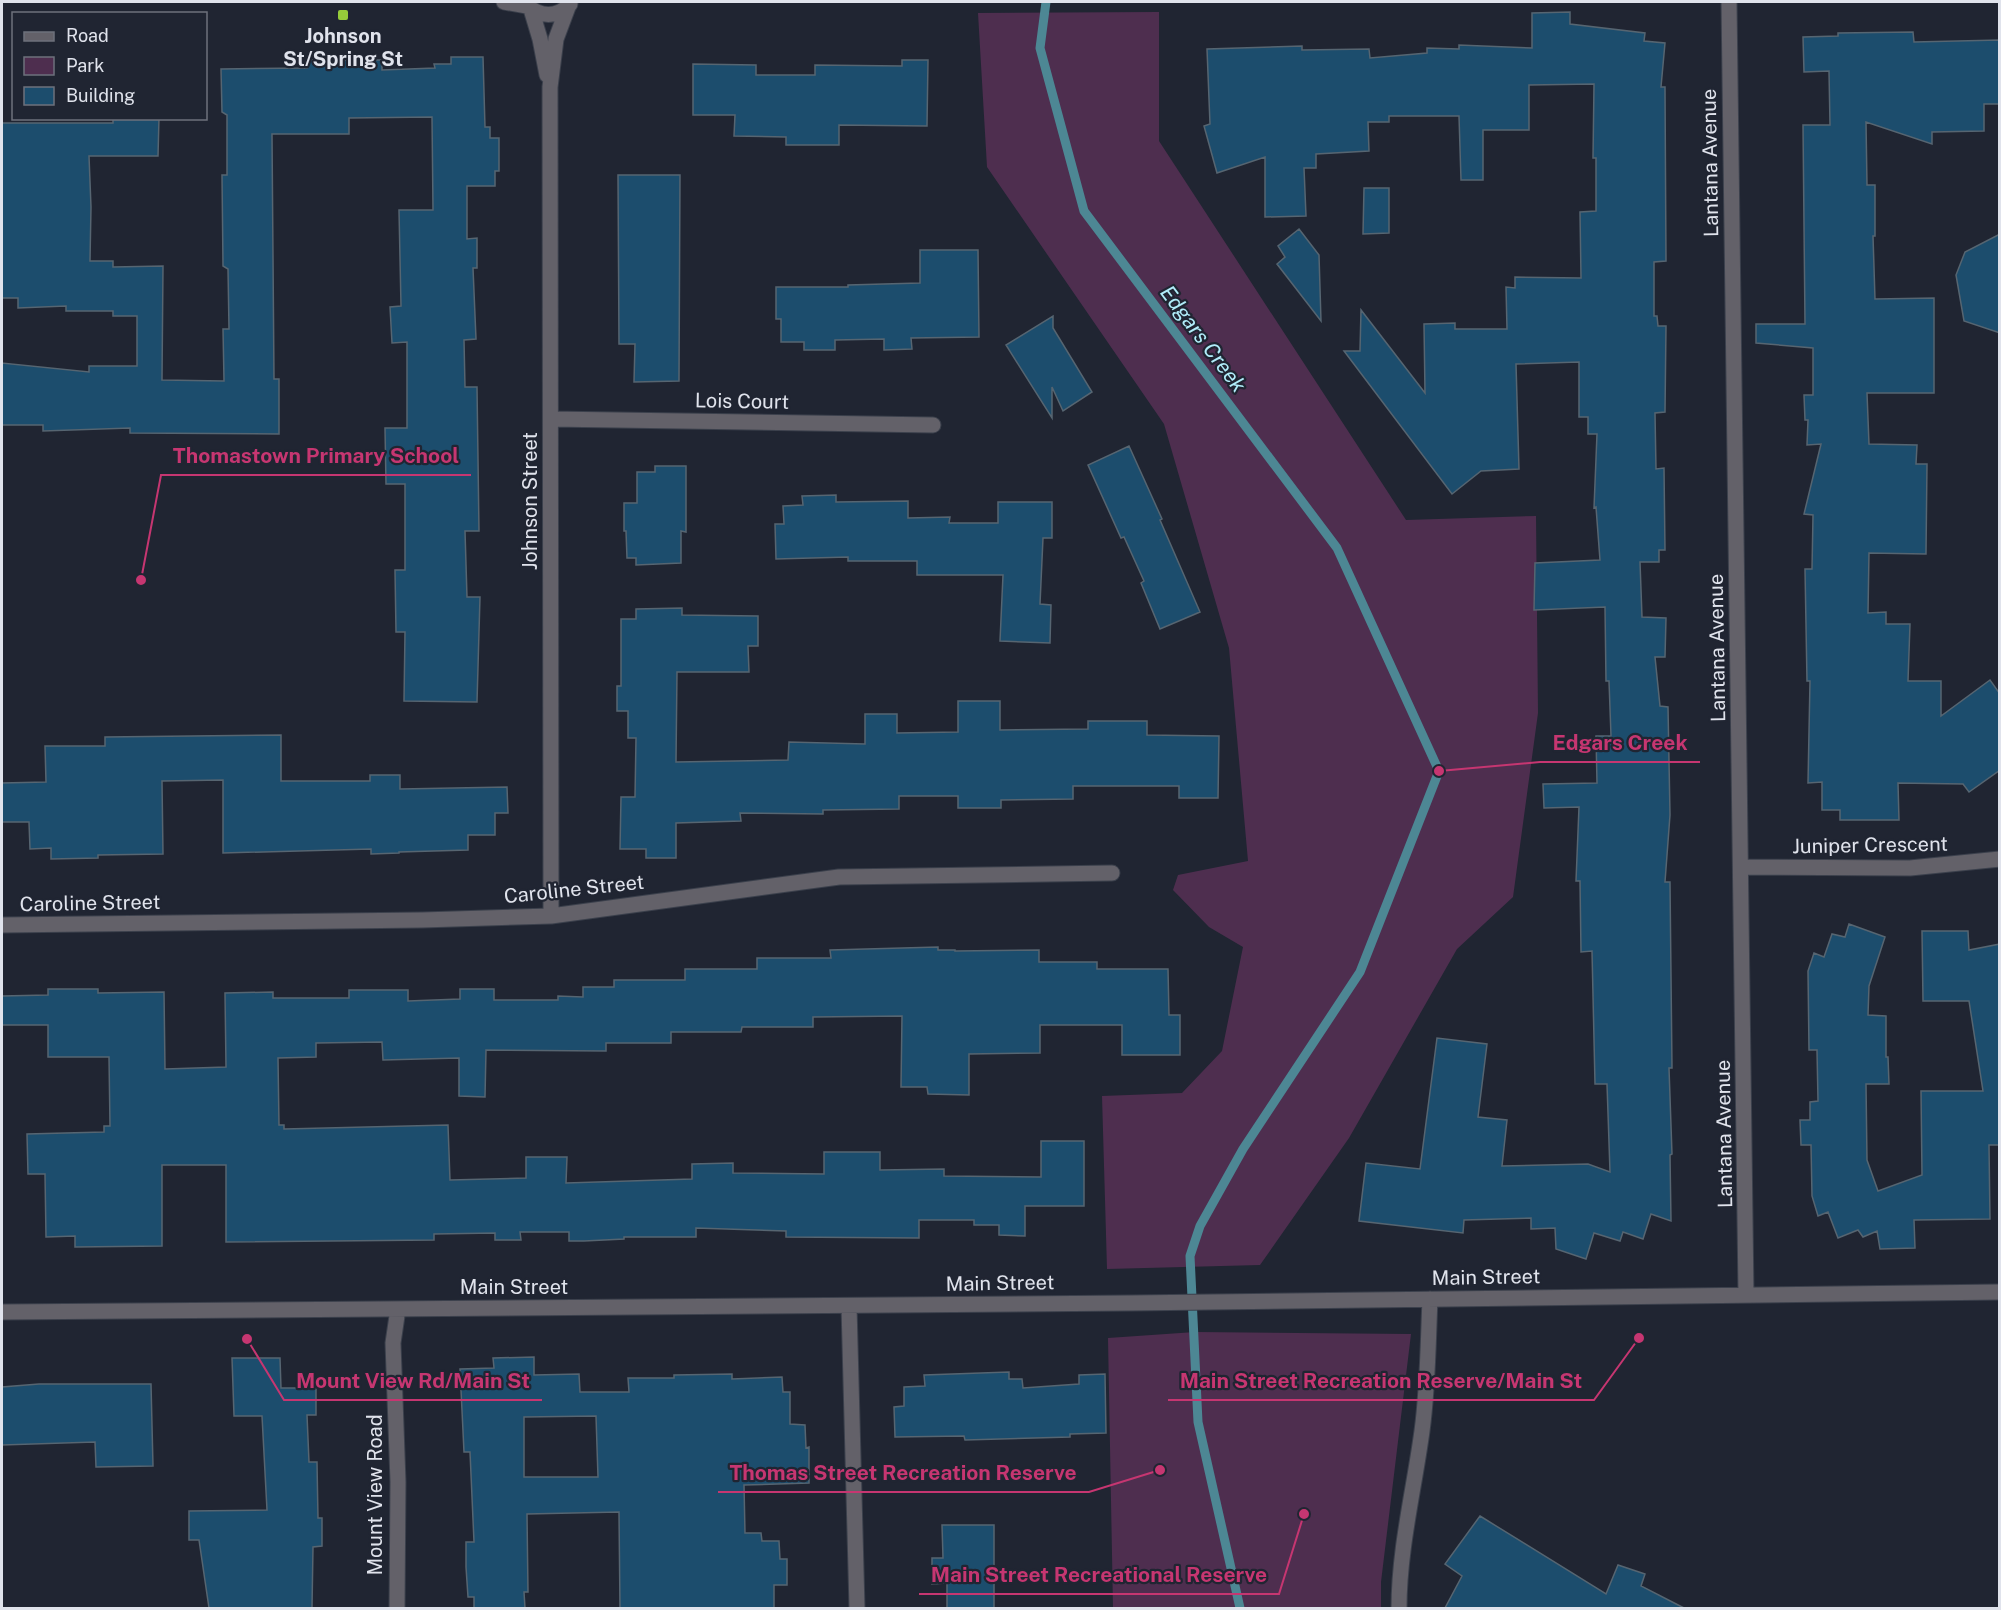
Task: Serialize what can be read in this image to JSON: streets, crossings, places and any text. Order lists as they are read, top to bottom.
{
  "streets": {
    "street": [
      "Lantana Avenue",
      "Lois Court",
      "Johnson Street",
      "Juniper Crescent",
      "Caroline Street",
      "Main Street",
      "Mount View Road"
    ]
  },
  "crossings": [
    ["Lantana Avenue", "Juniper Crescent"],
    ["Lantana Avenue", "Main Street"],
    ["Lois Court", "Johnson Street"],
    ["Johnson Street", "Caroline Street"],
    ["Main Street", "Mount View Road"]
  ],
  "water": ["Edgars Creek"],
  "places": {
    "transit": ["Johnson St/Spring St"],
    "other": [
      "Thomastown Primary School",
      "Edgars Creek",
      "Main Street Recreation Reserve/Main St",
      "Mount View Rd/Main St",
      "Thomas Street Recreation Reserve",
      "Main Street Recreational Reserve"
    ]
  },
  "legend": ["Road", "Park", "Building"]
}
